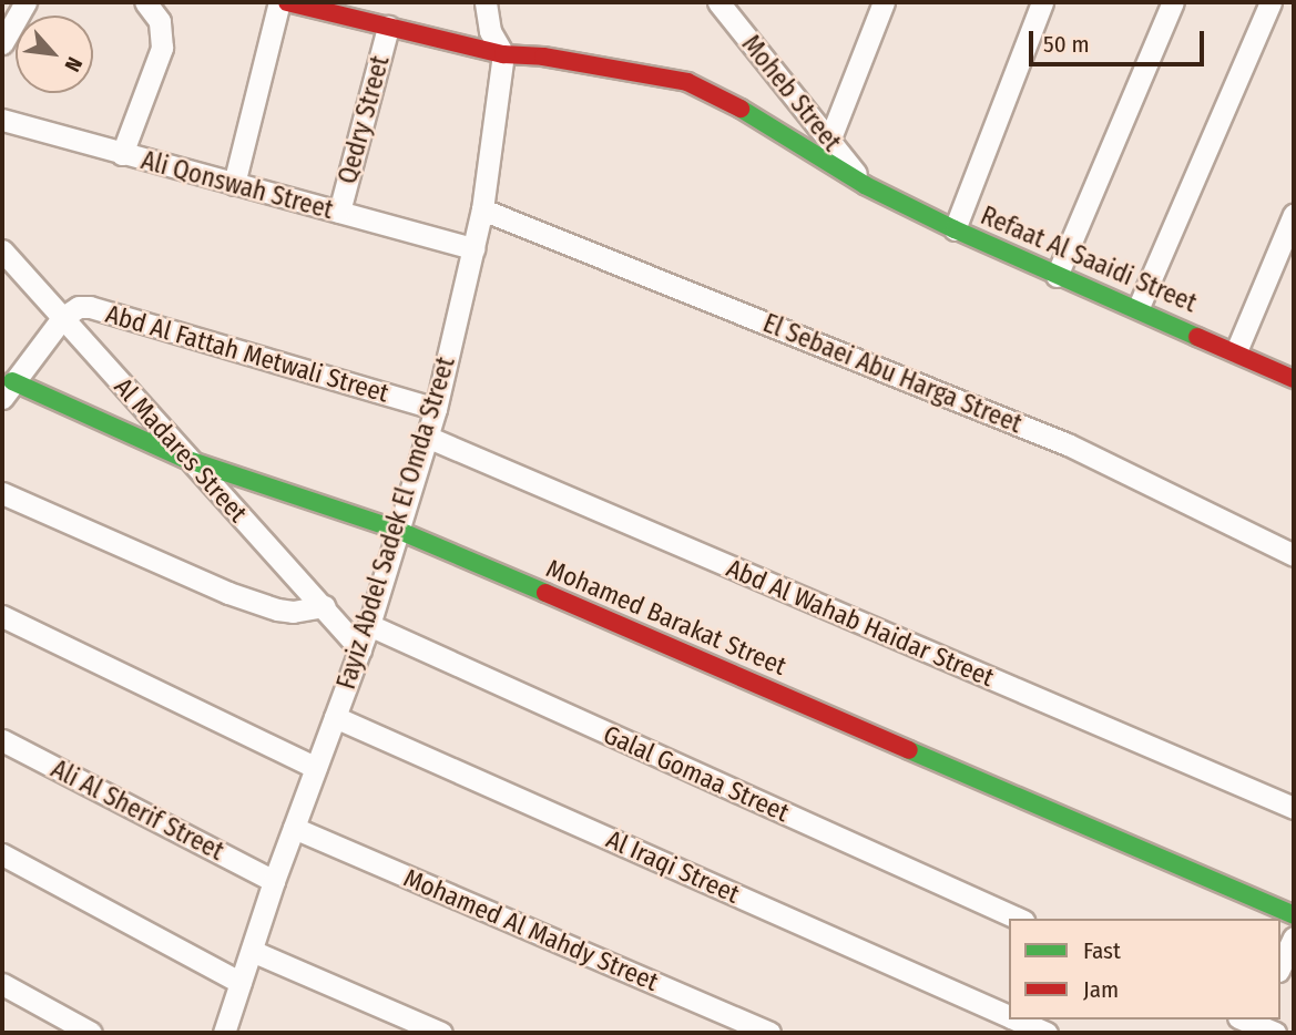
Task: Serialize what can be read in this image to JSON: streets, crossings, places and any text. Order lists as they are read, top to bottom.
{
  "streets": {
    "street": [
      "Moheb Street",
      "Qedry Street",
      "Ali Qonswah Street",
      "Refaat Al Saaidi Street",
      "Abd Al Fattah Metwali Street",
      "El Sebaei Abu Harga Street",
      "Al Madares Street",
      "Fayiz Abdel Sadek El Omda Street",
      "Mohamed Barakat Street",
      "Abd Al Wahab Haidar Street",
      "Galal Gomaa Street",
      "Ali Al Sherif Street",
      "Al Iraqi Street",
      "Mohamed Al Mahdy Street"
    ]
  },
  "crossings": [
    ["Moheb Street", "Refaat Al Saaidi Street"],
    ["Qedry Street", "Ali Qonswah Street"],
    ["Qedry Street", "Refaat Al Saaidi Street"],
    ["Ali Qonswah Street", "Fayiz Abdel Sadek El Omda Street"],
    ["Refaat Al Saaidi Street", "Fayiz Abdel Sadek El Omda Street"],
    ["Abd Al Fattah Metwali Street", "Al Madares Street"],
    ["Abd Al Fattah Metwali Street", "Fayiz Abdel Sadek El Omda Street"],
    ["El Sebaei Abu Harga Street", "Fayiz Abdel Sadek El Omda Street"],
    ["Al Madares Street", "Fayiz Abdel Sadek El Omda Street"],
    ["Al Madares Street", "Mohamed Barakat Street"],
    ["Fayiz Abdel Sadek El Omda Street", "Mohamed Barakat Street"],
    ["Fayiz Abdel Sadek El Omda Street", "Abd Al Wahab Haidar Street"],
    ["Fayiz Abdel Sadek El Omda Street", "Galal Gomaa Street"],
    ["Fayiz Abdel Sadek El Omda Street", "Ali Al Sherif Street"],
    ["Fayiz Abdel Sadek El Omda Street", "Al Iraqi Street"],
    ["Fayiz Abdel Sadek El Omda Street", "Mohamed Al Mahdy Street"]
  ],
  "legend": ["Fast", "Jam"],
  "scale_bar": "50 m",
  "north": "bottom right"
}
